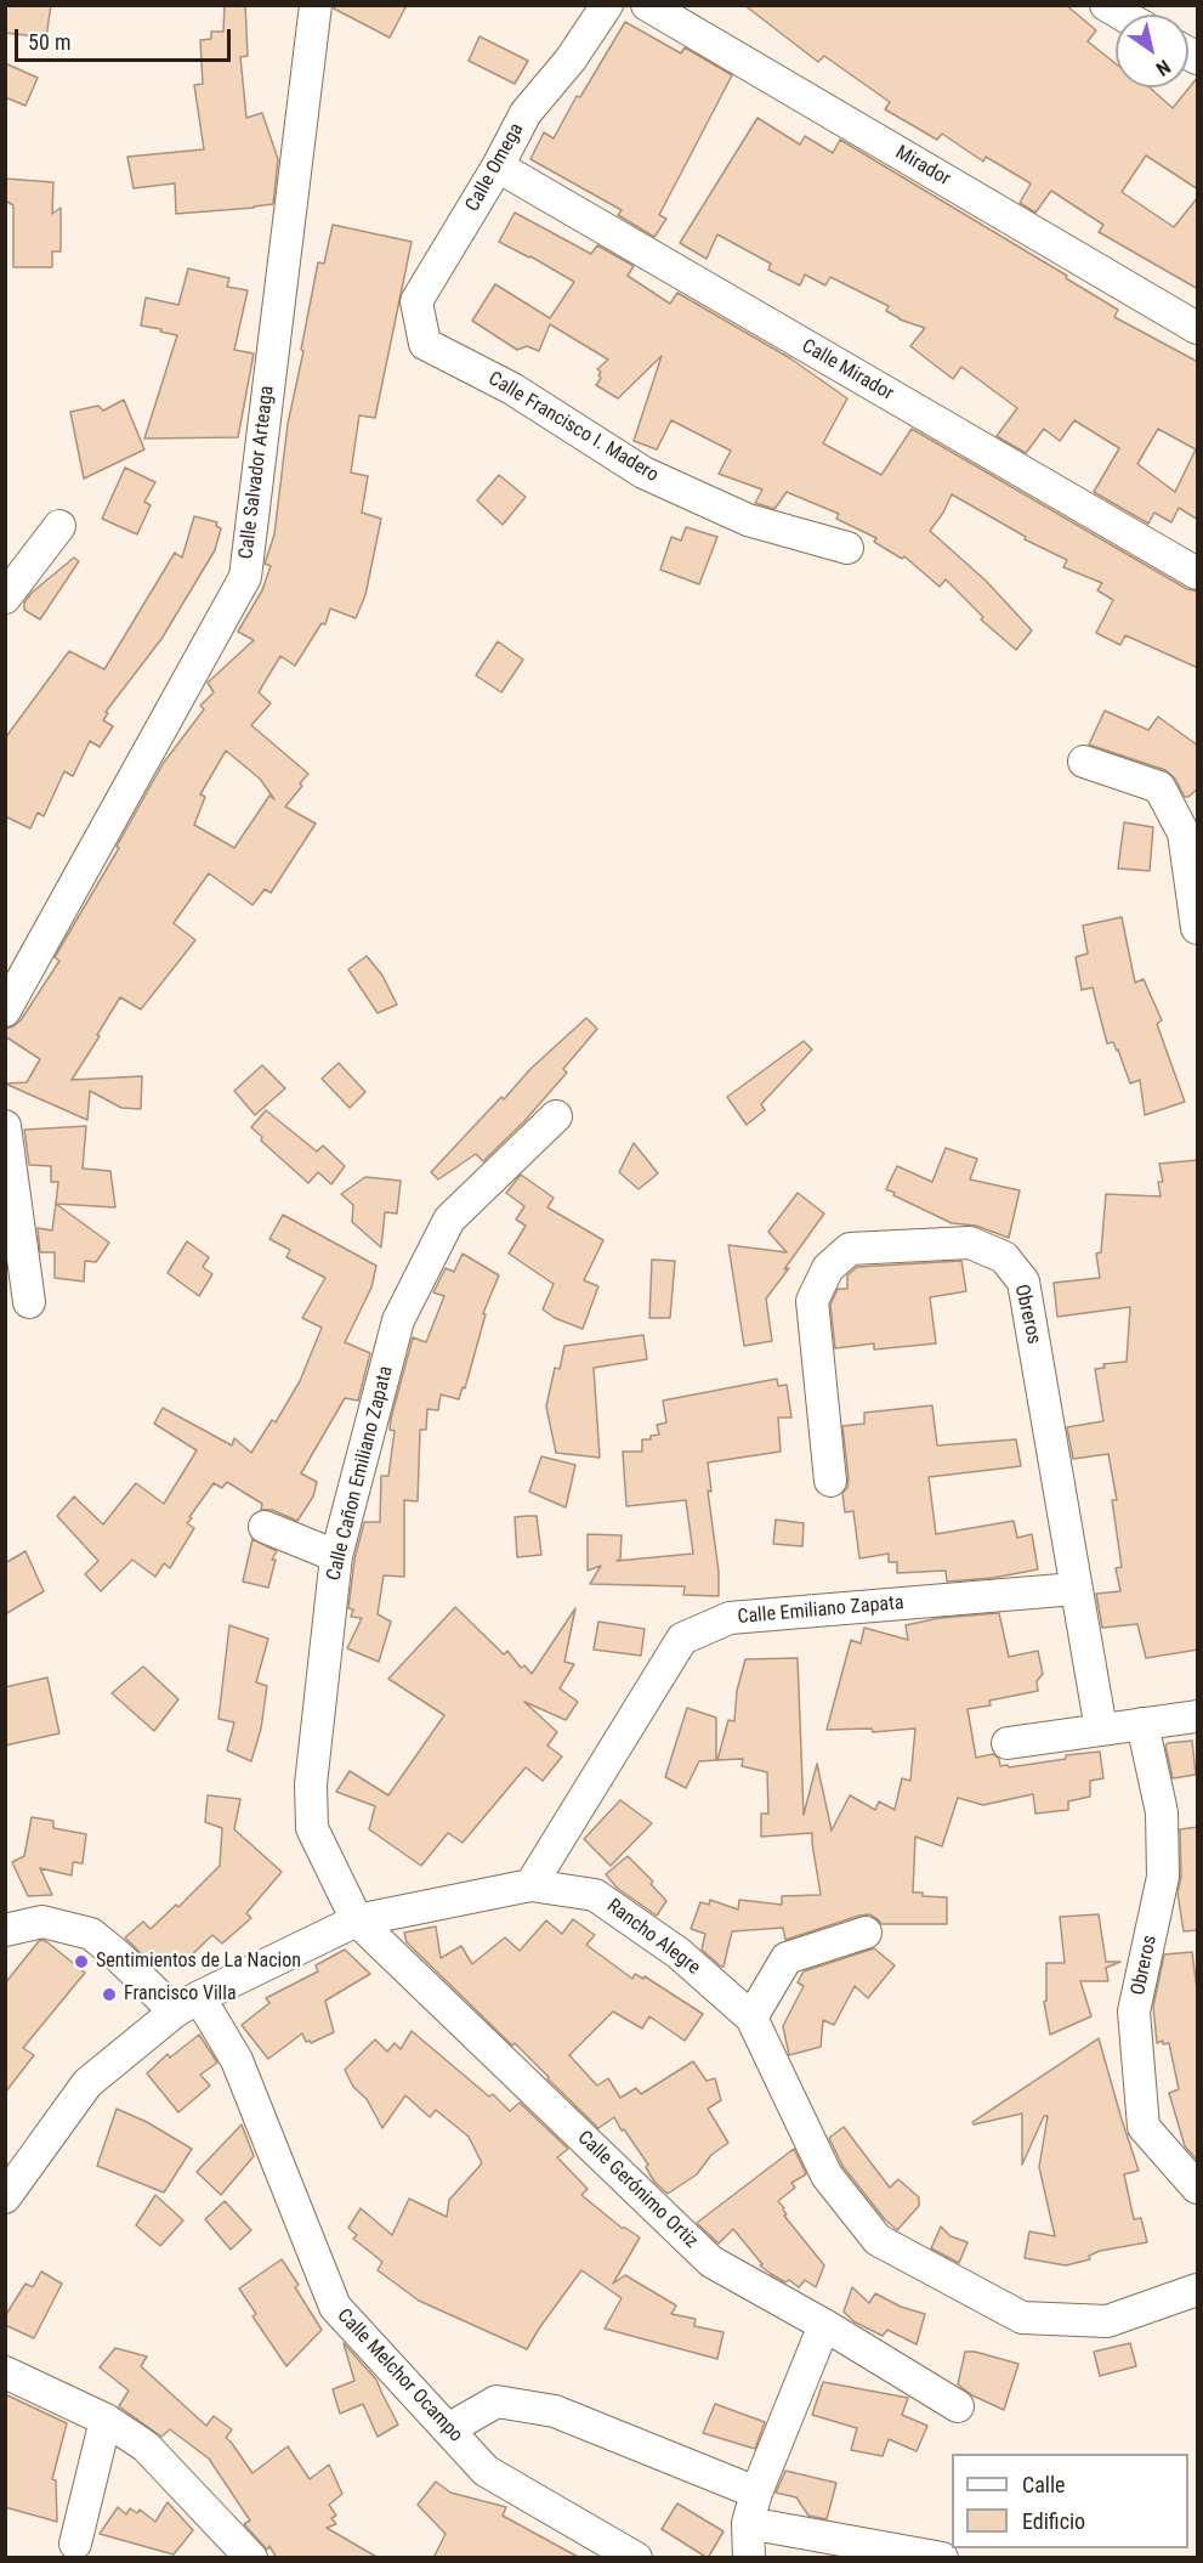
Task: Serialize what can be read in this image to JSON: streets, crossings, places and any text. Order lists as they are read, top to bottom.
{
  "streets": {
    "street": [
      "Mirador",
      "Calle Omega",
      "Calle Mirador",
      "Calle Francisco I. Madero",
      "Calle Salvador Arteaga",
      "Obreros",
      "Calle Cañon Emiliano Zapata",
      "Calle Emiliano Zapata",
      "Rancho Alegre",
      "Calle Gerónimo Ortiz",
      "Calle Melchor Ocampo"
    ]
  },
  "crossings": [
    ["Calle Omega", "Calle Mirador"],
    ["Calle Omega", "Calle Francisco I. Madero"],
    ["Obreros", "Calle Emiliano Zapata"],
    ["Calle Cañon Emiliano Zapata", "Rancho Alegre"],
    ["Calle Cañon Emiliano Zapata", "Calle Gerónimo Ortiz"],
    ["Calle Emiliano Zapata", "Rancho Alegre"],
    ["Rancho Alegre", "Calle Gerónimo Ortiz"],
    ["Rancho Alegre", "Calle Melchor Ocampo"]
  ],
  "places": ["Sentimientos de La Nacion", "Francisco Villa"],
  "legend": ["Calle", "Edificio"],
  "scale_bar": "50 m",
  "north": "bottom right"
}
